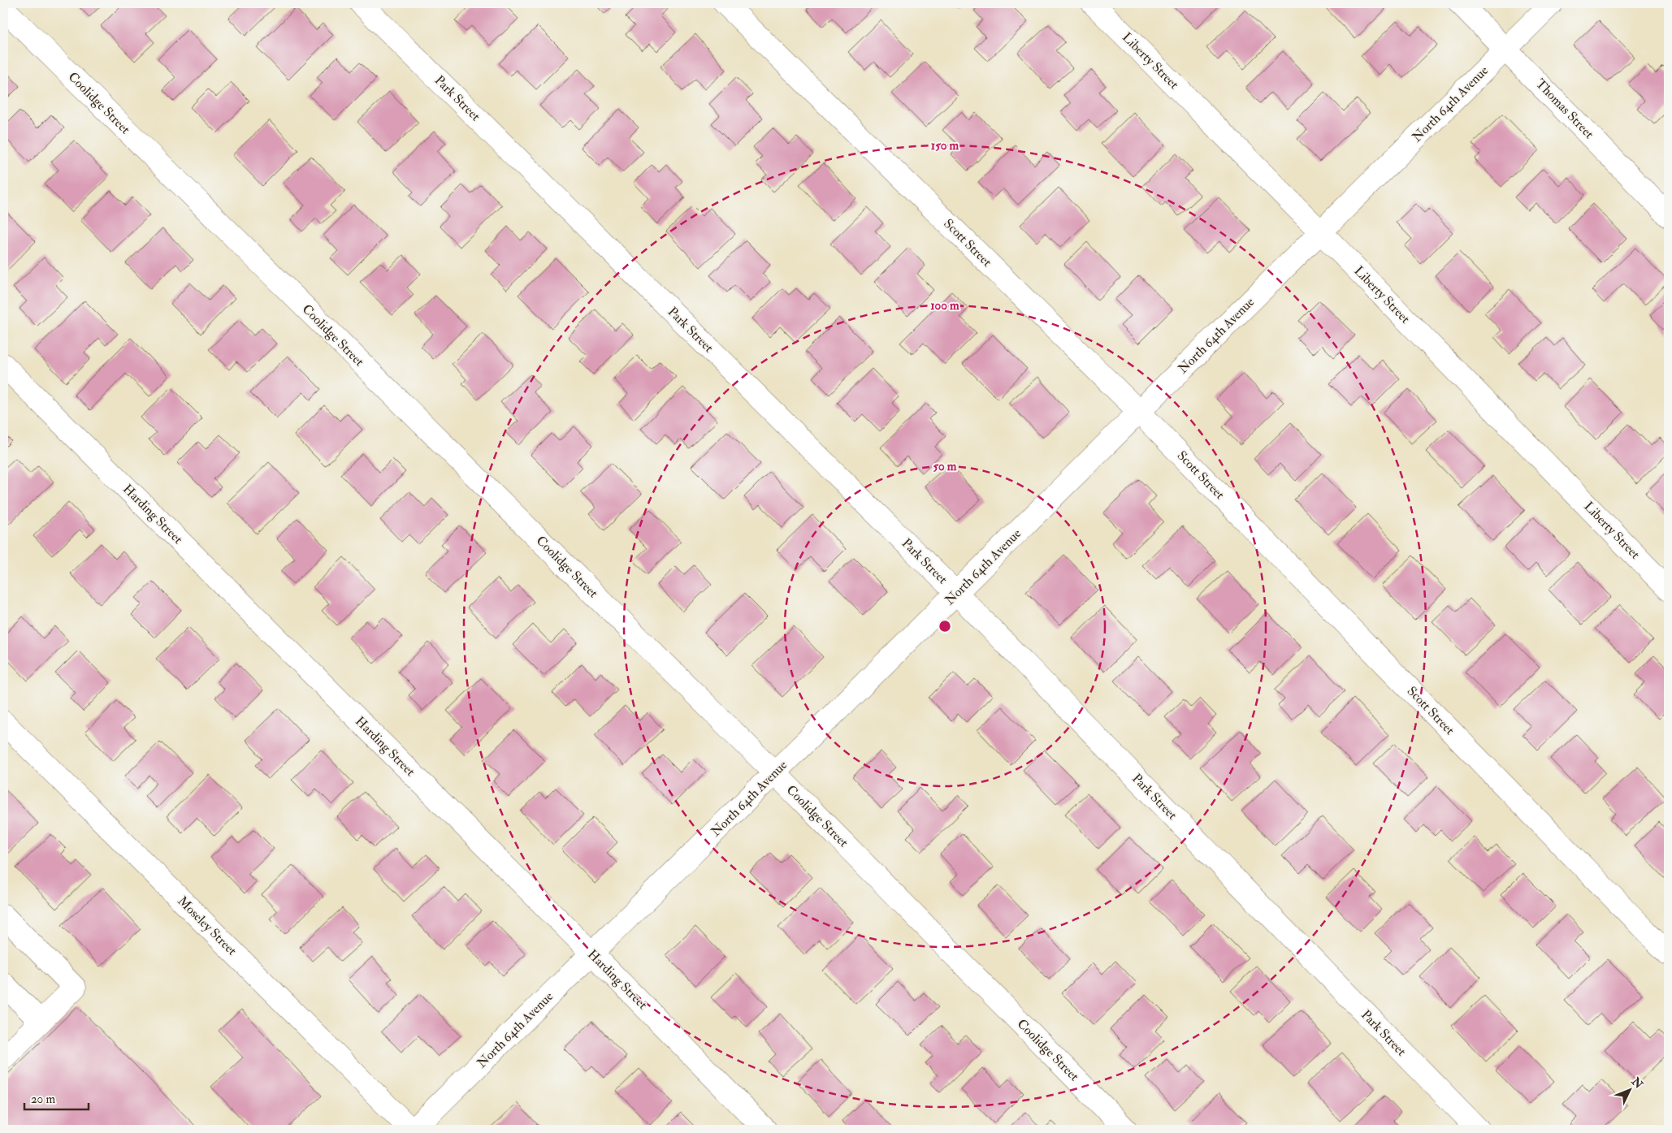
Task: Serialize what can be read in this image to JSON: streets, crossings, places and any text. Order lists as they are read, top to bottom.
{
  "streets": {
    "street": [
      "Liberty Street",
      "Park Street",
      "Coolidge Street",
      "North 64th Avenue",
      "Thomas Street",
      "Scott Street",
      "Harding Street",
      "Moseley Street"
    ]
  },
  "crossings": [
    ["Liberty Street", "North 64th Avenue"],
    ["Park Street", "North 64th Avenue"],
    ["Coolidge Street", "North 64th Avenue"],
    ["North 64th Avenue", "Thomas Street"],
    ["North 64th Avenue", "Scott Street"],
    ["North 64th Avenue", "Harding Street"],
    ["North 64th Avenue", "Moseley Street"]
  ],
  "scale_bar": "20 m",
  "north": "top right",
  "rings": ["150 m", "100 m", "50 m"]
}
